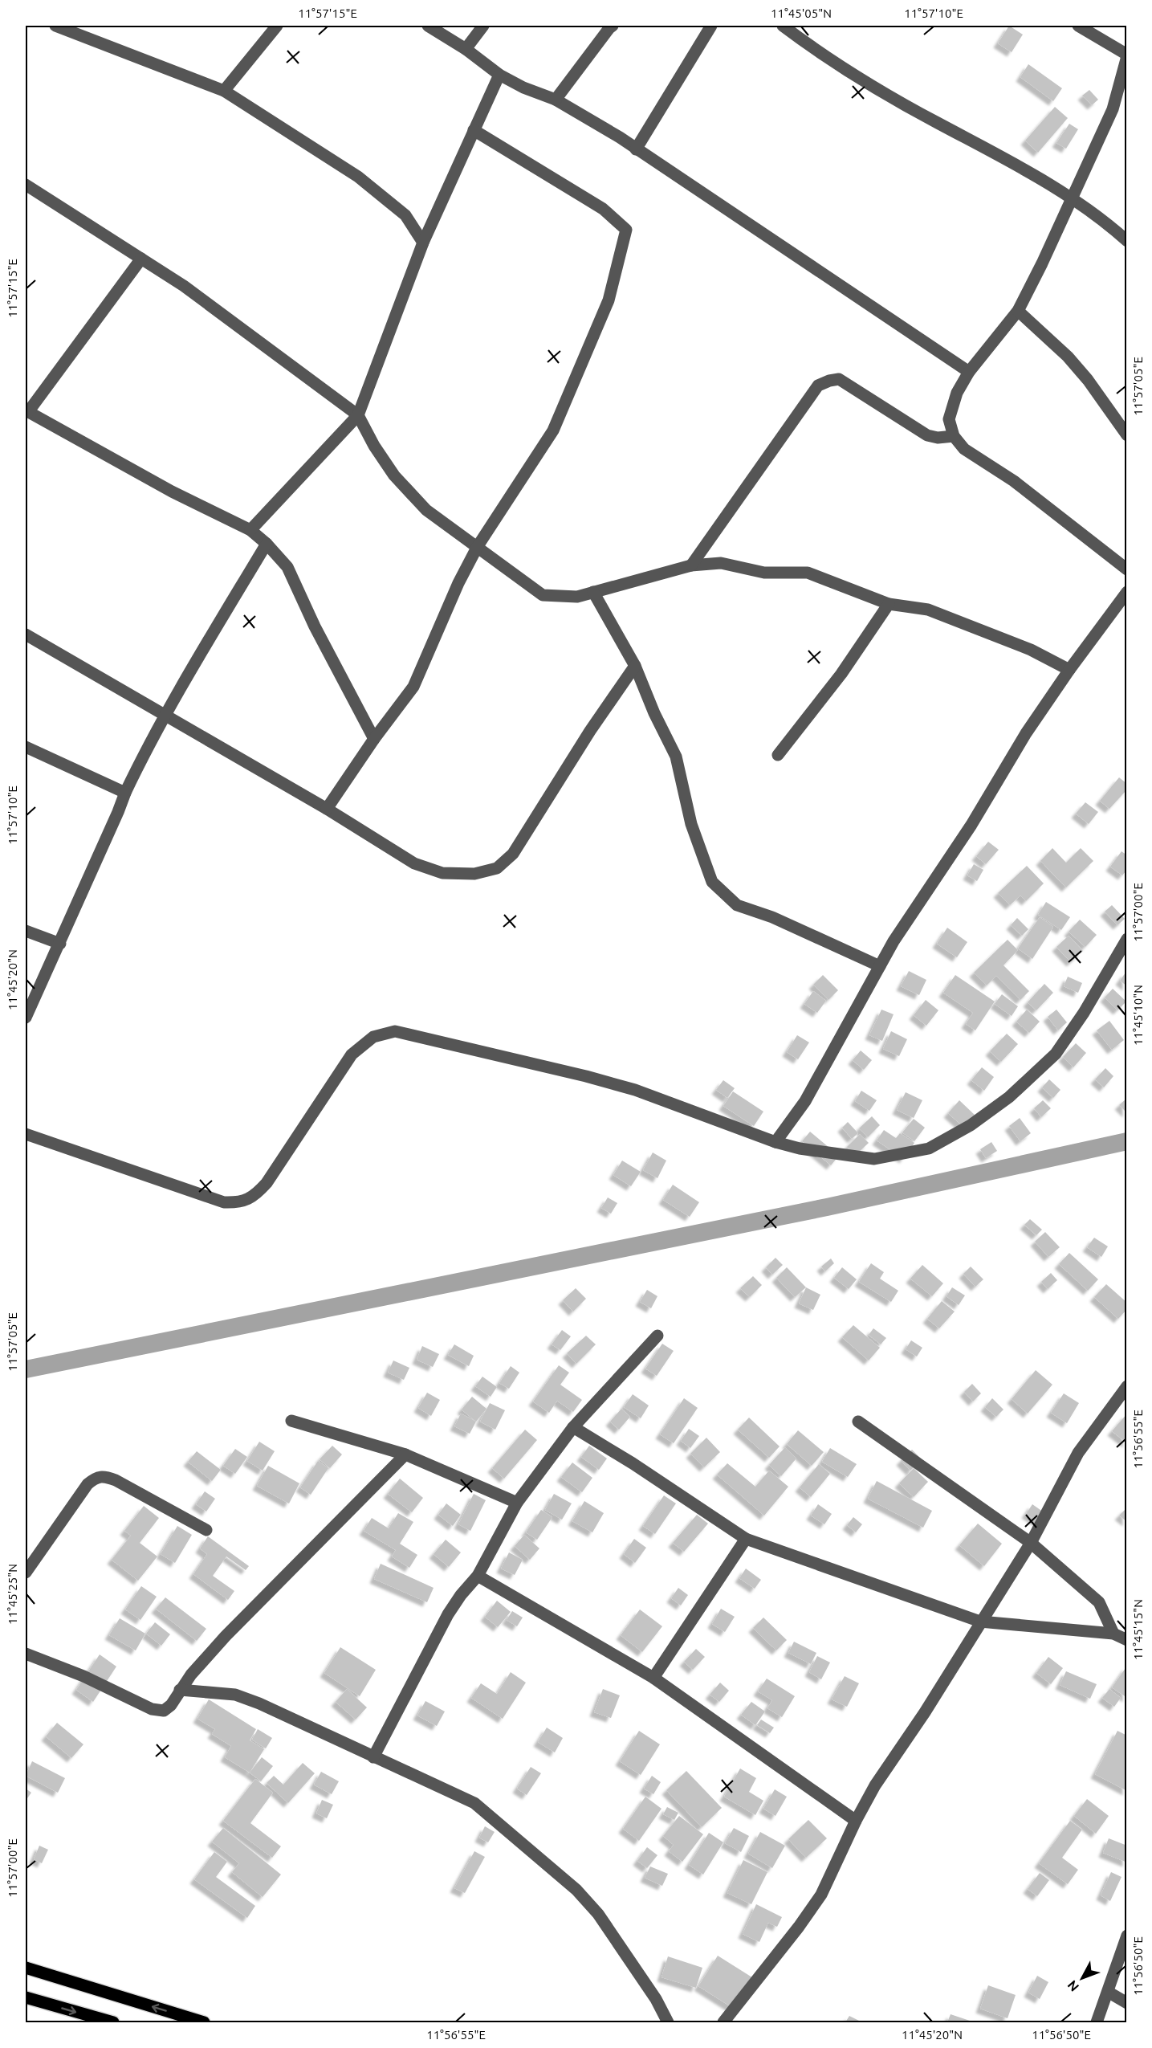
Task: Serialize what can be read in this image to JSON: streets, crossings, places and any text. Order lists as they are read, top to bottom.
{
  "north": "bottom left",
  "coordinates": [
    "11°57'15\"E",
    "11°45'05\"N",
    "11°57'10\"E",
    "11°57'05\"E",
    "11°57'00\"E",
    "11°45'20\"N",
    "11°45'10\"N",
    "11°56'55\"E",
    "11°45'25\"N",
    "11°45'15\"N",
    "11°56'50\"E"
  ]
}
